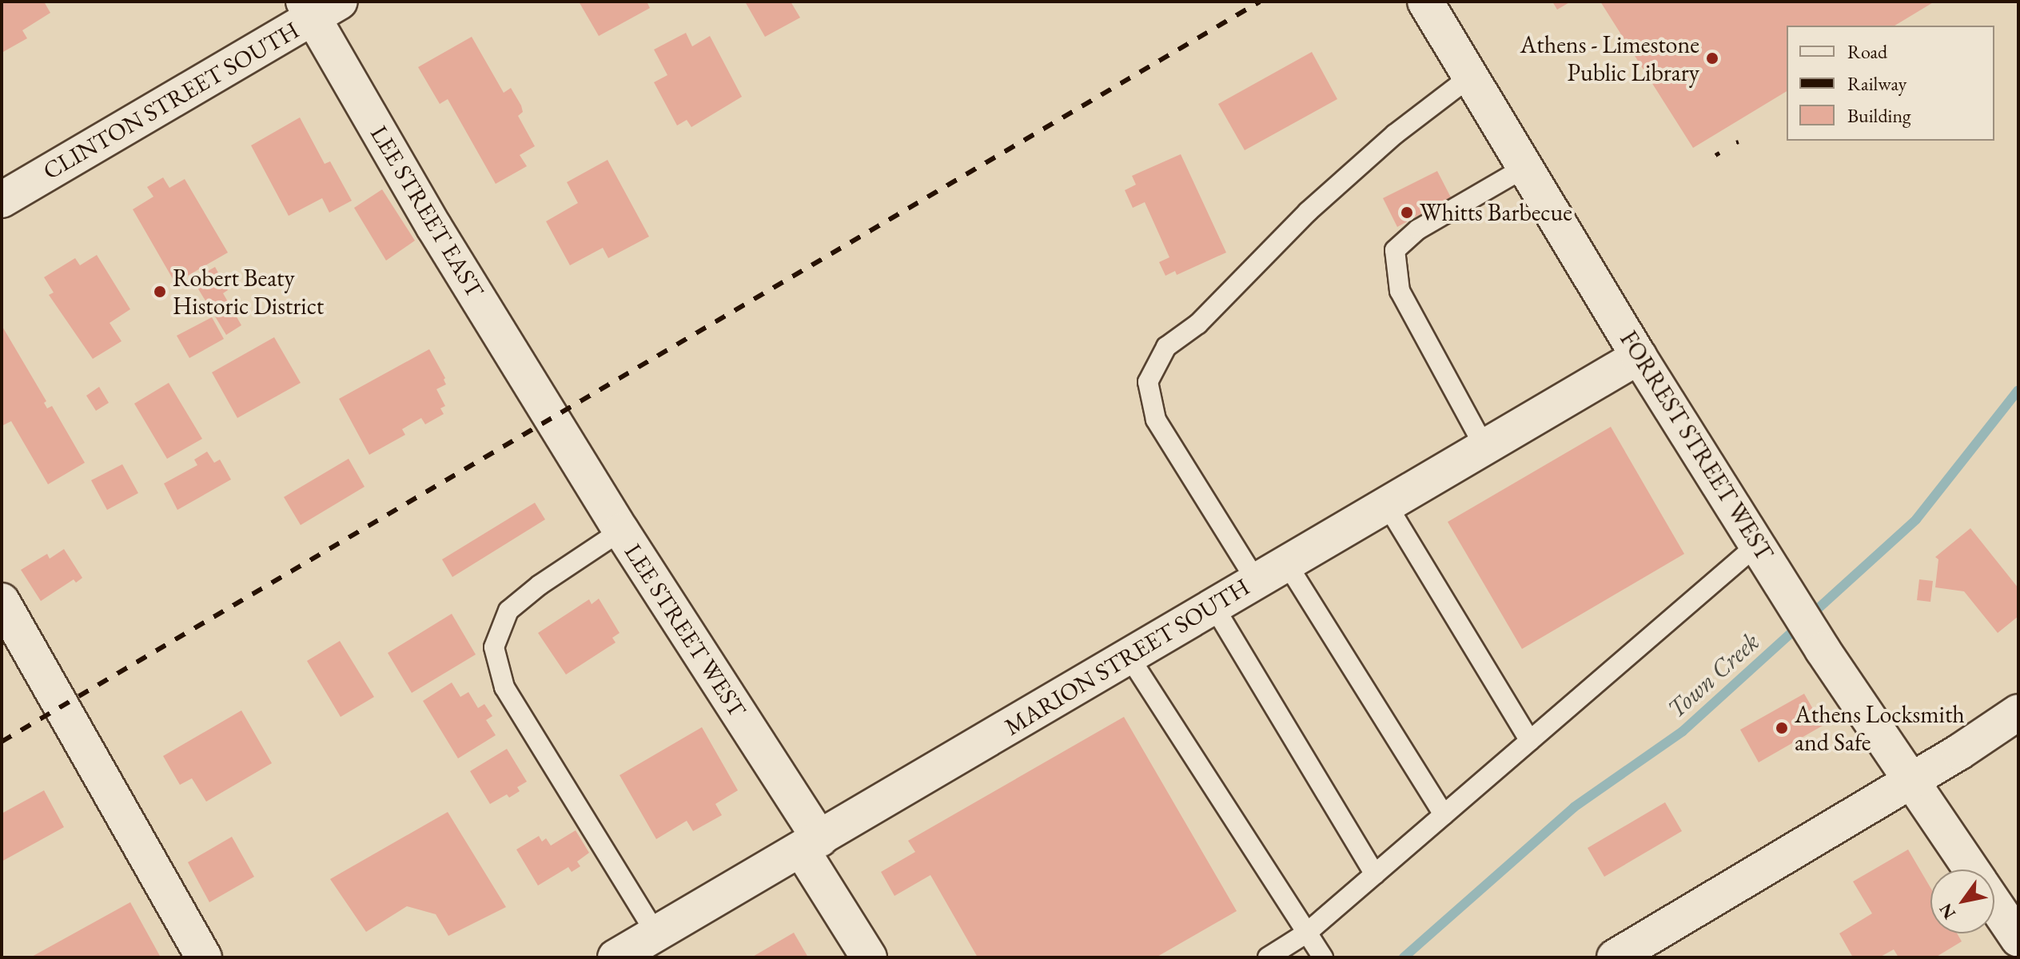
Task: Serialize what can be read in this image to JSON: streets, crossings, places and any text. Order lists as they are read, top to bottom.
{
  "streets": {
    "street": [
      "CLINTON STREET SOUTH",
      "LEE STREET EAST",
      "FORREST STREET WEST",
      "LEE STREET WEST",
      "MARION STREET SOUTH"
    ]
  },
  "crossings": [
    ["CLINTON STREET SOUTH", "LEE STREET EAST"],
    ["LEE STREET EAST", "LEE STREET WEST"],
    ["FORREST STREET WEST", "MARION STREET SOUTH"],
    ["LEE STREET WEST", "MARION STREET SOUTH"]
  ],
  "water": ["Town Creek"],
  "places": [
    "Athens - Limestone Public Library",
    "Whitts Barbecue",
    "Robert Beaty Historic District",
    "Athens Locksmith and Safe"
  ],
  "legend": ["Road", "Railway", "Building"],
  "north": "bottom left"
}
